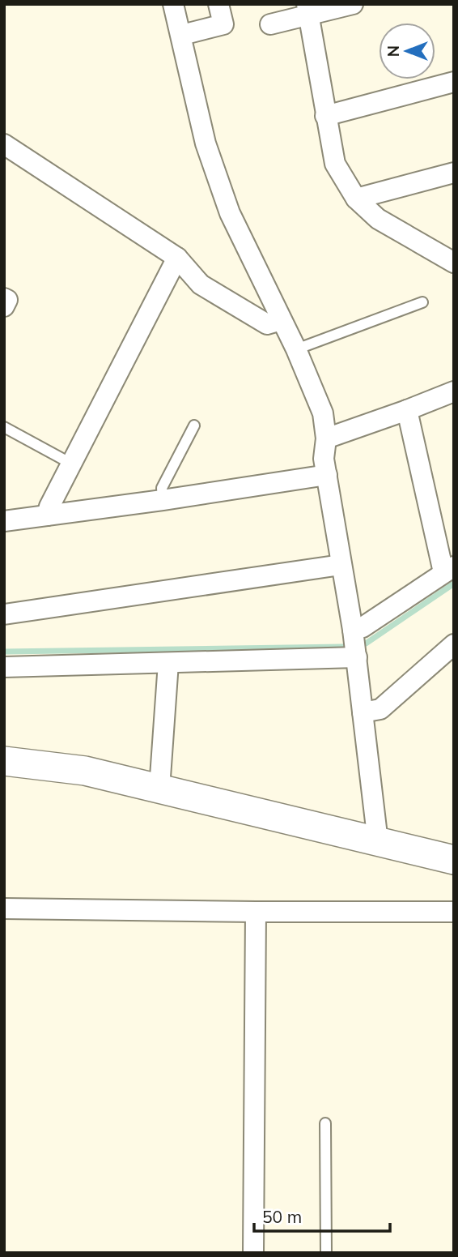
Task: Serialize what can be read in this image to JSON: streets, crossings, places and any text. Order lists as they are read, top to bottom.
{
  "scale_bar": "50 m",
  "north": "left"
}
